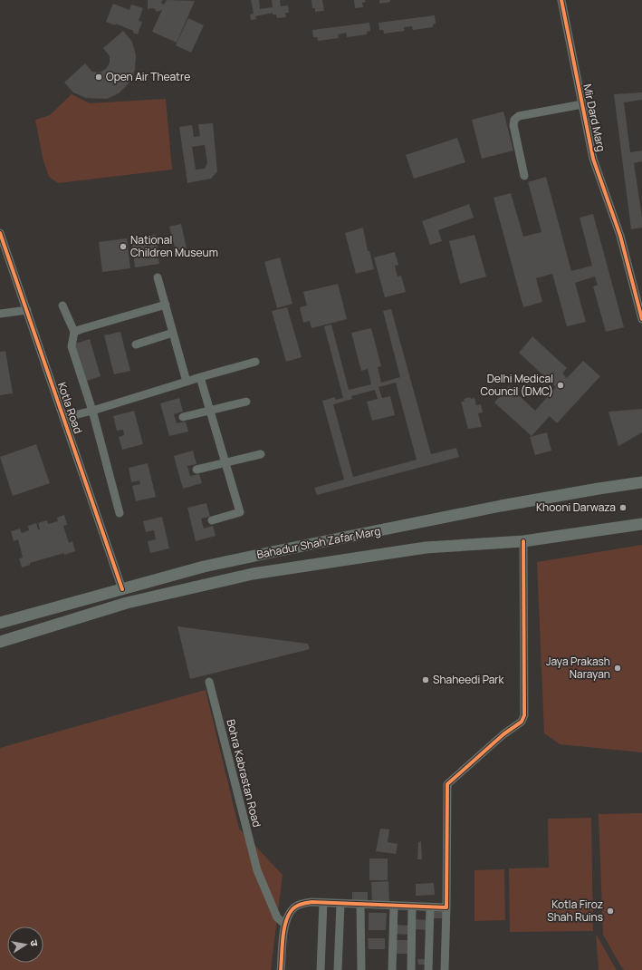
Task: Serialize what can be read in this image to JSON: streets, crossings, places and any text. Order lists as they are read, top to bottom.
{
  "streets": {
    "main road": ["Bahadur Shah Zafar Marg"],
    "street": ["Mir Dard Marg", "Kotla Road", "Bohra Kabrastan Road"]
  },
  "crossings": [
    ["Kotla Road", "Bahadur Shah Zafar Marg"]
  ],
  "places": [
    "Open Air Theatre",
    "National Children Museum",
    "Delhi Medical Council (DMC)",
    "Khooni Darwaza",
    "Jaya Prakash Narayan",
    "Shaheedi Park",
    "Kotla Firoz Shah Ruins"
  ],
  "north": "right"
}
